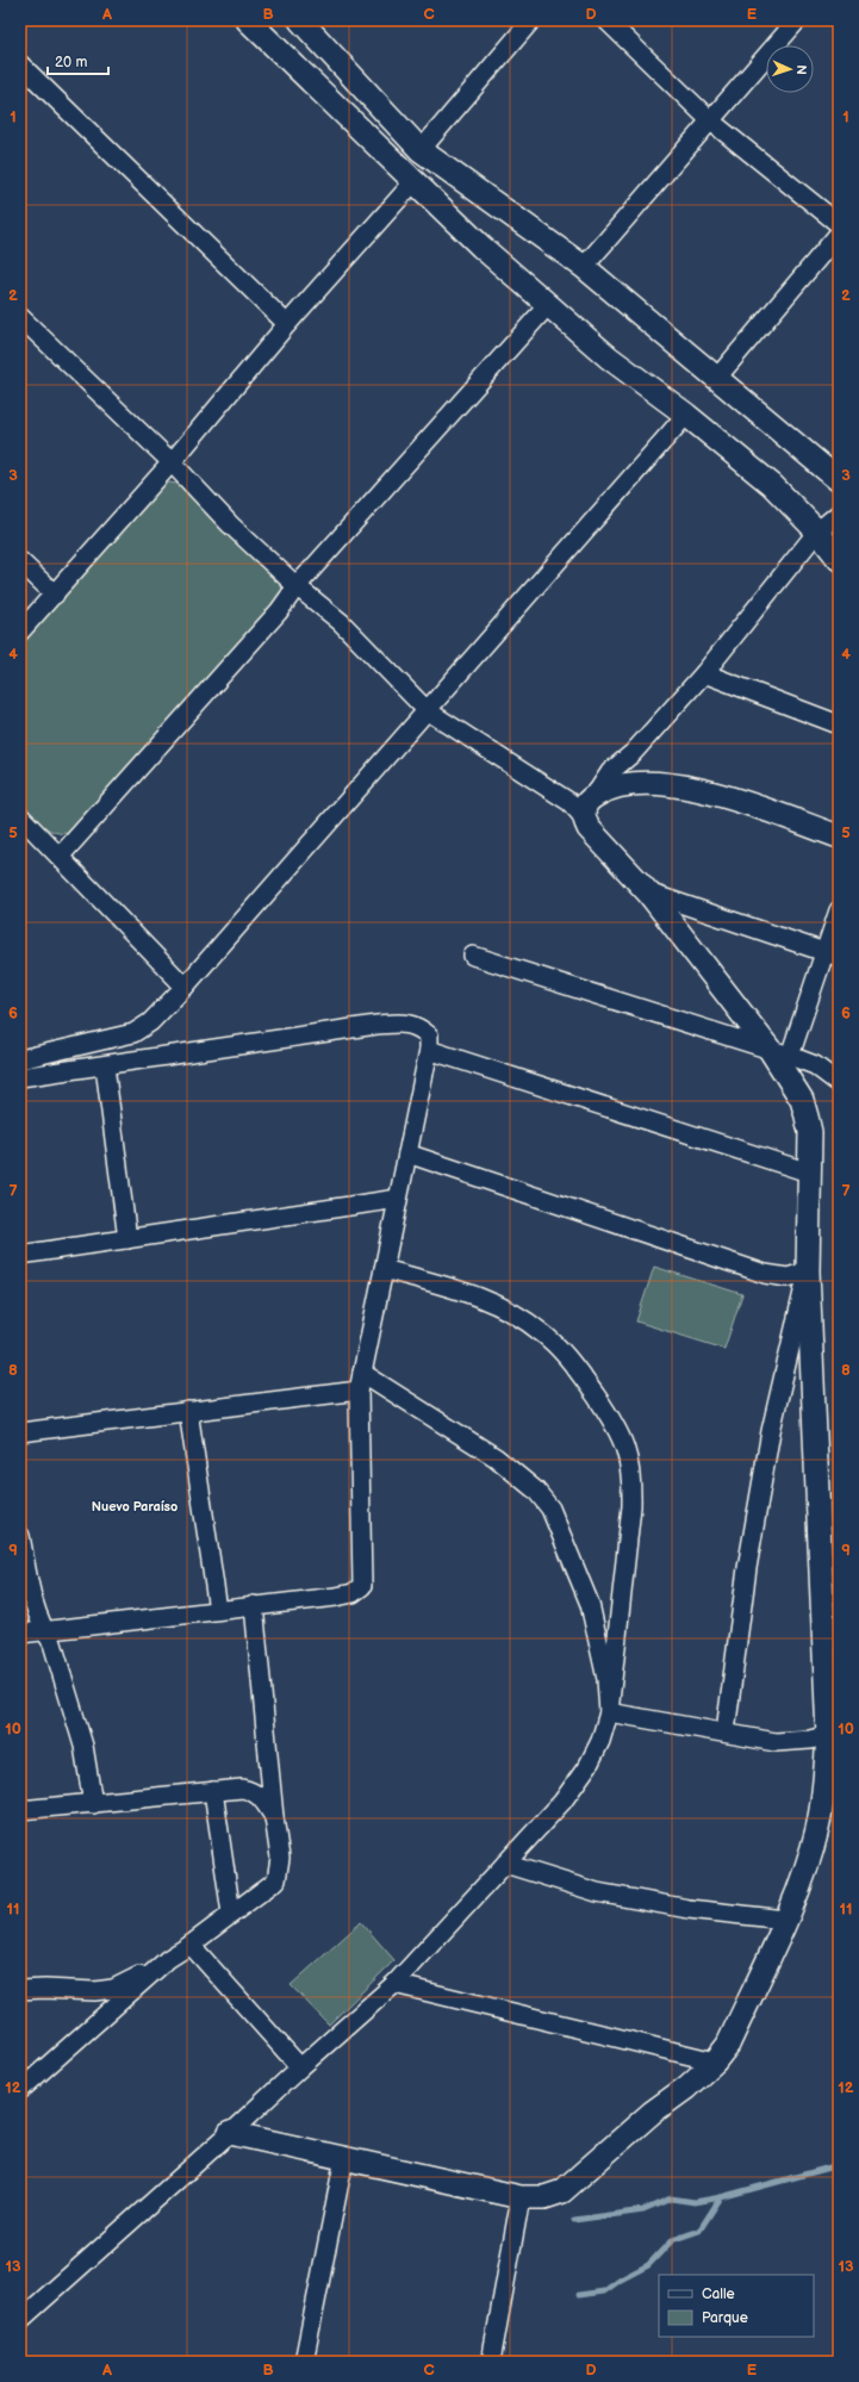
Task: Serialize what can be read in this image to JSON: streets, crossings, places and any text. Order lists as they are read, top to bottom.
{
  "districts": ["Nuevo Paraíso"],
  "legend": ["Calle", "Parque"],
  "scale_bar": "20 m",
  "north": "right",
  "grid": {
    "columns": [
      "A",
      "B",
      "C",
      "D",
      "E"
    ],
    "rows": [
      "1",
      "2",
      "3",
      "4",
      "5",
      "6",
      "7",
      "8",
      "9",
      "10",
      "11",
      "12",
      "13"
    ]
  }
}
